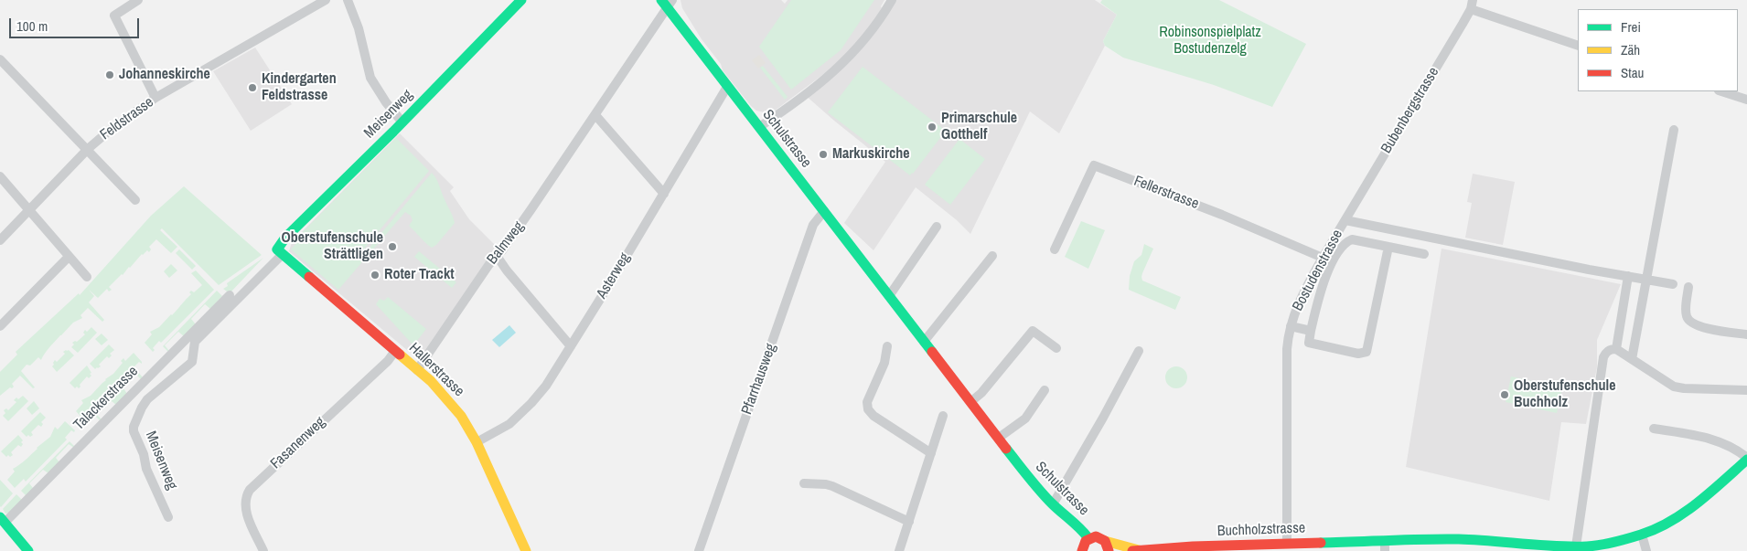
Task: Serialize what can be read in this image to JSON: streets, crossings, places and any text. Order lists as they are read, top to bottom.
{
  "streets": {
    "street": [
      "Bubenbergstrasse",
      "Meisenweg",
      "Feldstrasse",
      "Schulstrasse",
      "Fellerstrasse",
      "Balmweg",
      "Bostudenstrasse",
      "Asterweg",
      "Hallerstrasse",
      "Pfarrhausweg",
      "Talackerstrasse",
      "Fasanenweg",
      "Buchholzstrasse"
    ]
  },
  "crossings": [
    ["Bubenbergstrasse", "Bostudenstrasse"],
    ["Meisenweg", "Hallerstrasse"],
    ["Schulstrasse", "Balmweg"],
    ["Schulstrasse", "Asterweg"],
    ["Schulstrasse", "Pfarrhausweg"],
    ["Schulstrasse", "Buchholzstrasse"],
    ["Fellerstrasse", "Bostudenstrasse"],
    ["Balmweg", "Hallerstrasse"],
    ["Bostudenstrasse", "Buchholzstrasse"],
    ["Asterweg", "Hallerstrasse"],
    ["Hallerstrasse", "Fasanenweg"]
  ],
  "parks": ["Robinsonspielplatz Bostudenzelg"],
  "places": [
    "Johanneskirche",
    "Kindergarten Feldstrasse",
    "Primarschule Gotthelf",
    "Markuskirche",
    "Oberstufenschule Strättligen",
    "Roter Trackt",
    "Oberstufenschule Buchholz"
  ],
  "legend": ["Frei", "Zäh", "Stau"],
  "scale_bar": "100 m"
}
